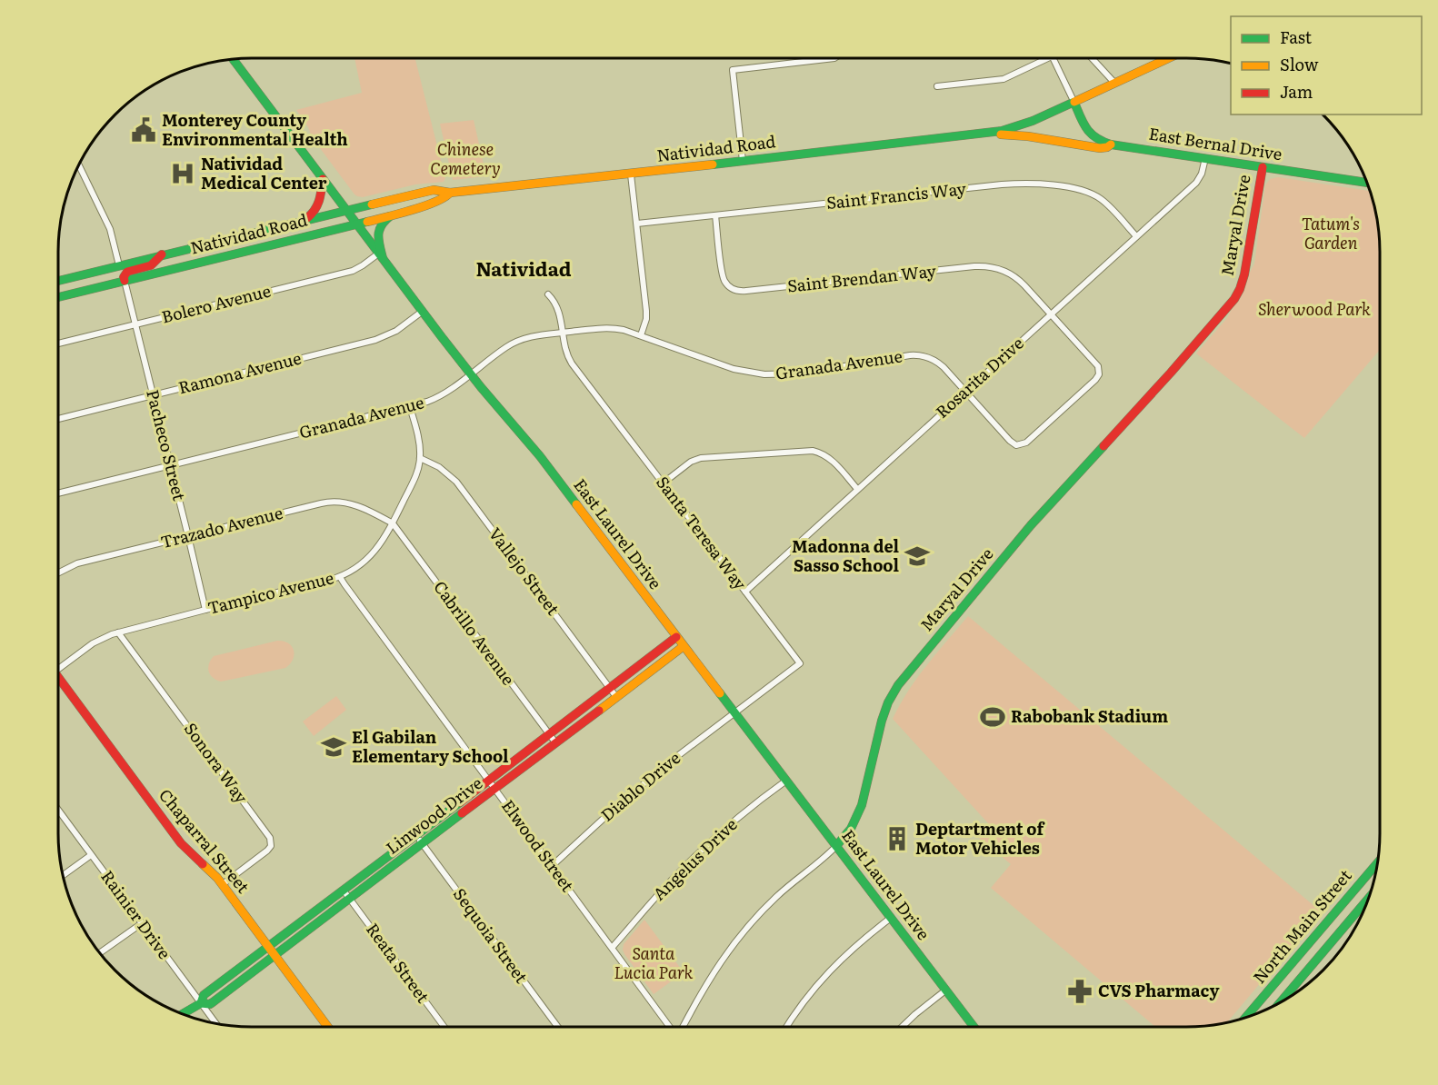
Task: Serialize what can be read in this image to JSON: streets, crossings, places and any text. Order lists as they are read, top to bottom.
{
  "streets": {
    "main road": [
      "East Bernal Drive",
      "Natividad Road",
      "Maryal Drive",
      "East Laurel Drive",
      "Linwood Drive",
      "Chaparral Street",
      "North Main Street"
    ],
    "street": [
      "Saint Francis Way",
      "Saint Brendan Way",
      "Bolero Avenue",
      "Granada Avenue",
      "Ramona Avenue",
      "Rosarita Drive",
      "Pacheco Street",
      "Trazado Avenue",
      "Santa Teresa Way",
      "Vallejo Street",
      "Tampico Avenue",
      "Cabrillo Avenue",
      "Sonora Way",
      "Diablo Drive",
      "Elwood Street",
      "Angelus Drive",
      "Rainier Drive",
      "Sequoia Street",
      "Reata Street"
    ]
  },
  "crossings": [
    ["East Bernal Drive", "Maryal Drive"],
    ["East Bernal Drive", "Rosarita Drive"],
    ["Natividad Road", "Pacheco Street"],
    ["Natividad Road", "East Laurel Drive"],
    ["Saint Francis Way", "Saint Brendan Way"],
    ["Saint Francis Way", "Rosarita Drive"],
    ["Maryal Drive", "East Laurel Drive"],
    ["Saint Brendan Way", "Granada Avenue"],
    ["Saint Brendan Way", "Rosarita Drive"],
    ["Bolero Avenue", "Pacheco Street"],
    ["Bolero Avenue", "East Laurel Drive"],
    ["Granada Avenue", "Rosarita Drive"],
    ["Granada Avenue", "Pacheco Street"],
    ["Granada Avenue", "Santa Teresa Way"],
    ["Granada Avenue", "East Laurel Drive"],
    ["Granada Avenue", "Tampico Avenue"],
    ["Ramona Avenue", "Pacheco Street"],
    ["Ramona Avenue", "East Laurel Drive"],
    ["Rosarita Drive", "Santa Teresa Way"],
    ["Pacheco Street", "Trazado Avenue"],
    ["Pacheco Street", "Tampico Avenue"],
    ["Trazado Avenue", "Tampico Avenue"],
    ["Trazado Avenue", "Cabrillo Avenue"],
    ["Santa Teresa Way", "East Laurel Drive"],
    ["Santa Teresa Way", "Diablo Drive"],
    ["East Laurel Drive", "Diablo Drive"],
    ["East Laurel Drive", "Linwood Drive"],
    ["East Laurel Drive", "Angelus Drive"],
    ["Vallejo Street", "Tampico Avenue"],
    ["Vallejo Street", "Linwood Drive"],
    ["Tampico Avenue", "Cabrillo Avenue"],
    ["Tampico Avenue", "Sonora Way"],
    ["Tampico Avenue", "Elwood Street"],
    ["Cabrillo Avenue", "Linwood Drive"],
    ["Sonora Way", "Chaparral Street"],
    ["Diablo Drive", "Elwood Street"],
    ["Linwood Drive", "Chaparral Street"],
    ["Linwood Drive", "Elwood Street"],
    ["Linwood Drive", "Rainier Drive"],
    ["Linwood Drive", "Sequoia Street"],
    ["Linwood Drive", "Reata Street"],
    ["Elwood Street", "Angelus Drive"]
  ],
  "districts": ["Natividad"],
  "parks": [
    "Chinese Cemetery",
    "Tatum's Garden",
    "Sherwood Park",
    "Santa Lucia Park"
  ],
  "places": {
    "public building": ["Monterey County Environmental Health"],
    "hospital": ["Natividad Medical Center"],
    "school or university": ["Madonna del Sasso School", "El Gabilan Elementary School"],
    "sports": ["Rabobank Stadium"],
    "building": ["Deptartment of Motor Vehicles"],
    "pharmacy": ["CVS Pharmacy"]
  },
  "legend": ["Fast", "Slow", "Jam"]
}
